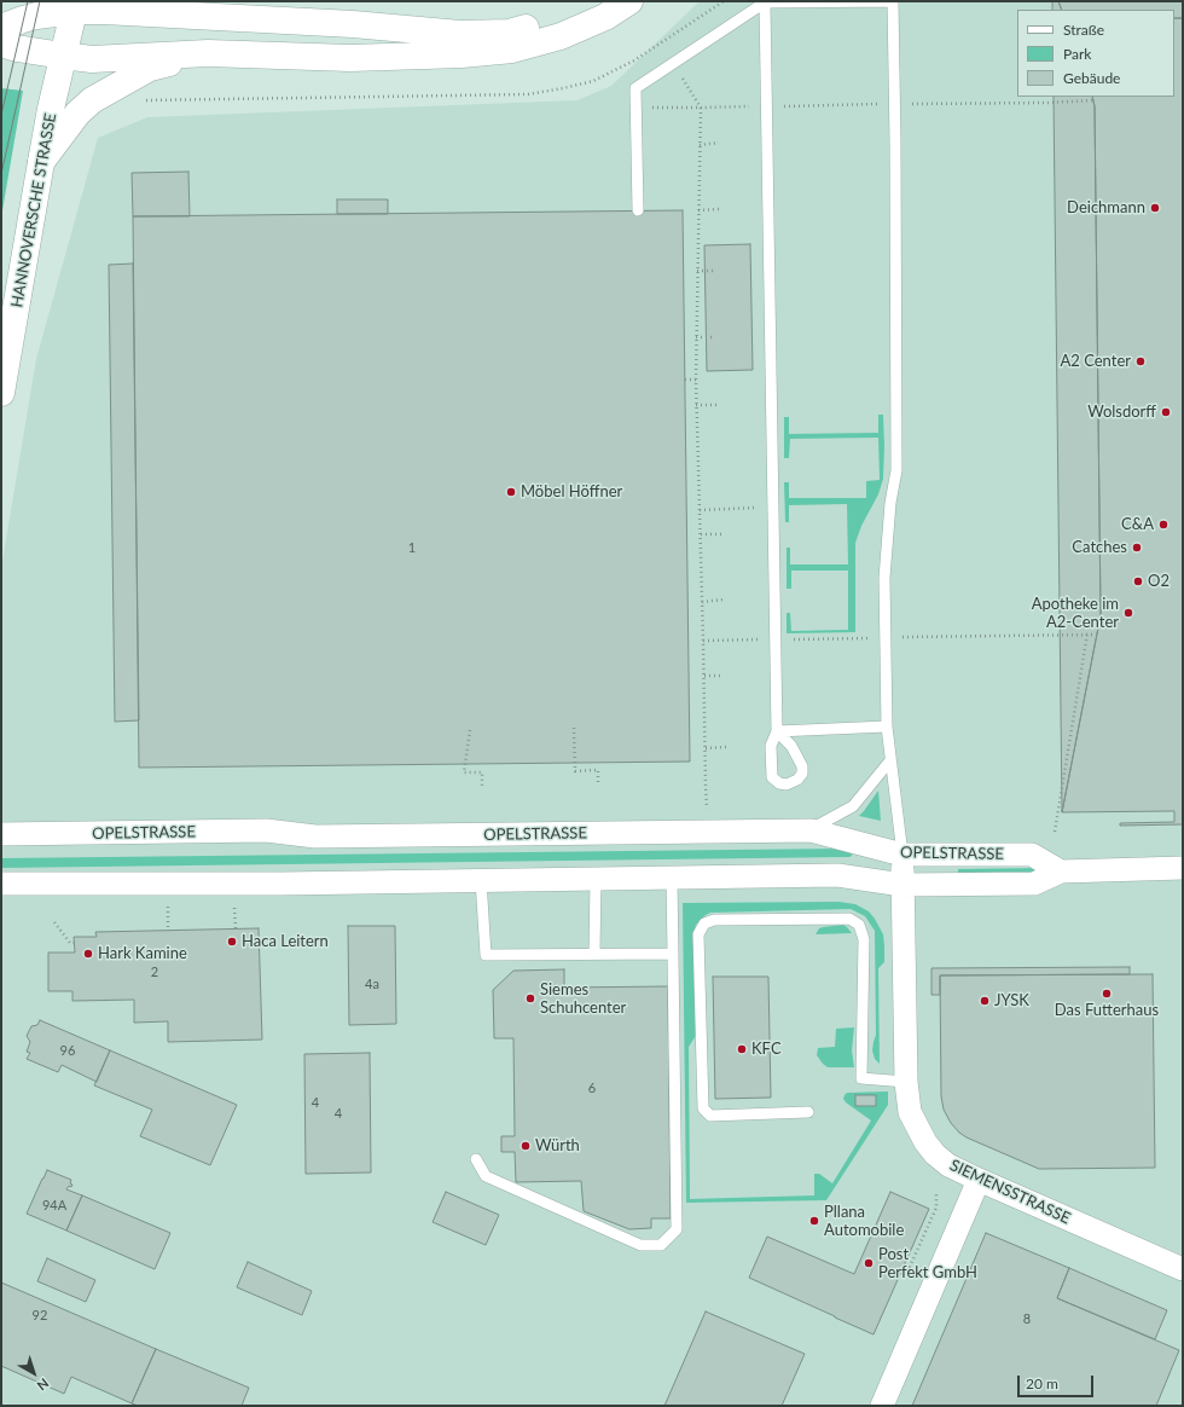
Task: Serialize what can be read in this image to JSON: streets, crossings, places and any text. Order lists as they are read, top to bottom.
{
  "streets": {
    "main road": ["HANNOVERSCHE STRASSE"],
    "street": ["OPELSTRASSE", "SIEMENSSTRASSE"]
  },
  "crossings": [
    ["OPELSTRASSE", "SIEMENSSTRASSE"]
  ],
  "places": [
    "Deichmann",
    "A2 Center",
    "Wolsdorff",
    "Möbel Höffner",
    "C&A",
    "Catches",
    "O2",
    "Apotheke im A2-Center",
    "Haca Leitern",
    "Hark Kamine",
    "Das Futterhaus",
    "Siemes Schuhcenter",
    "JYSK",
    "KFC",
    "Würth",
    "Pllana Automobile",
    "Post Perfekt GmbH"
  ],
  "house_numbers": [
    "1",
    "2",
    "4a",
    "96",
    "6",
    "4",
    "4",
    "94A",
    "92",
    "8"
  ],
  "legend": ["Straße", "Park", "Gebäude"],
  "scale_bar": "20 m",
  "north": "bottom right"
}
